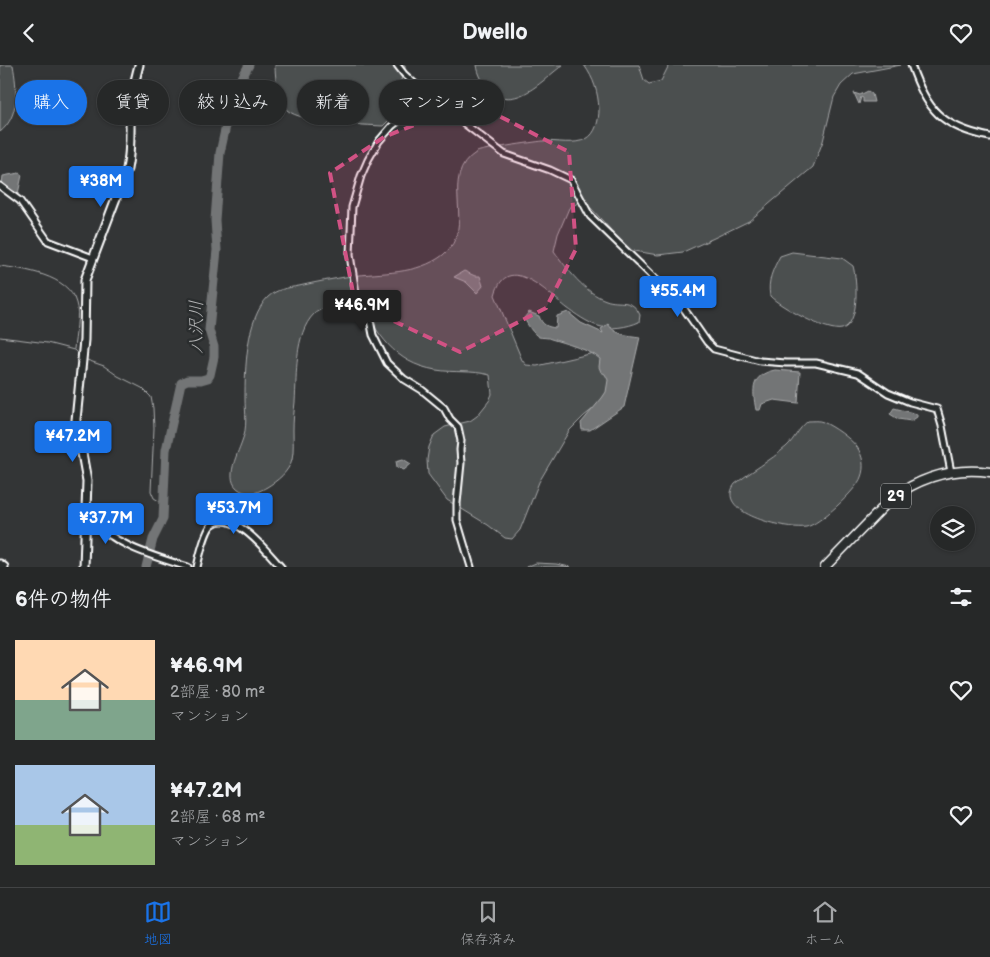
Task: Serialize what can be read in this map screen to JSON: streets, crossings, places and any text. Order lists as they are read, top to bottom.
{
  "streets": {
    "main road": ["29"]
  },
  "water": ["八沢川"],
  "page": {
    "header": "Dwello",
    "chip": [
      "購入",
      "賃貸",
      "絞り込み",
      "新着",
      "マンション"
    ],
    "price": [
      "¥38M",
      "¥55.4M",
      "¥46.9M",
      "¥47.2M",
      "¥53.7M",
      "¥37.7M"
    ],
    "heading": "6件の物件",
    "list": [
      {
        "name": "¥46.9M",
        "note": "2部屋 · 80 m² · マンション"
      },
      {
        "name": "¥47.2M",
        "note": "2部屋 · 68 m² · マンション"
      }
    ],
    "tabs": ["地図", "保存済み", "ホーム"]
  }
}
